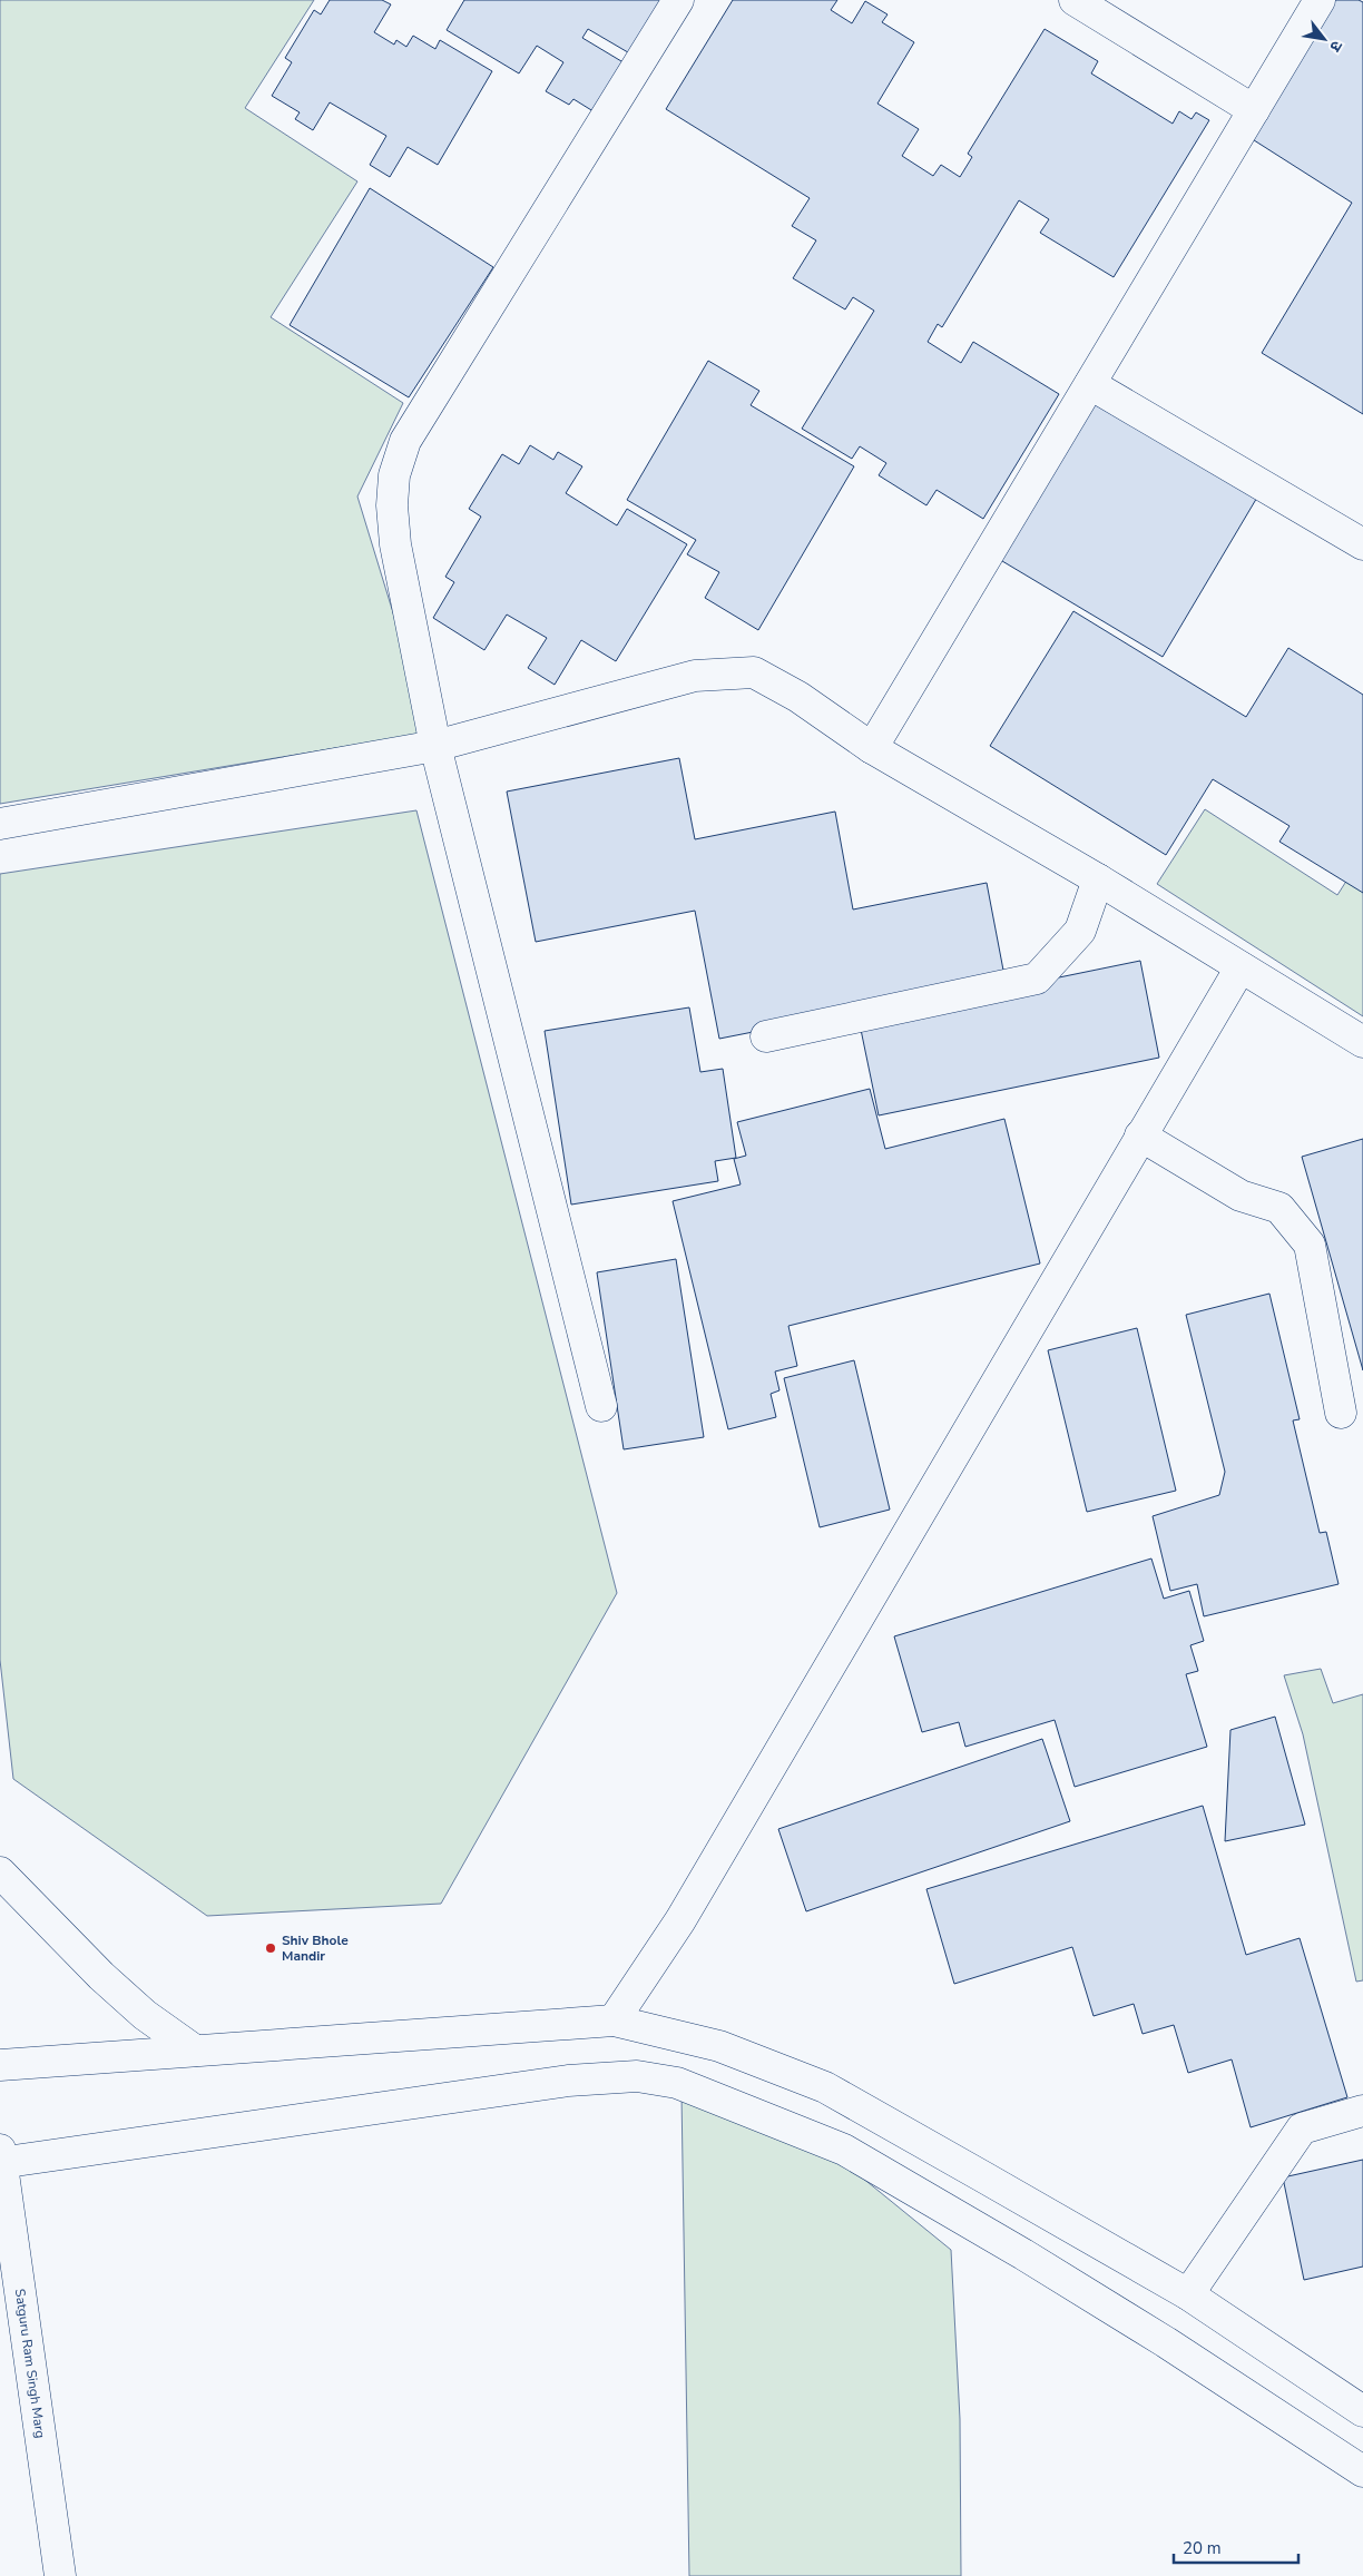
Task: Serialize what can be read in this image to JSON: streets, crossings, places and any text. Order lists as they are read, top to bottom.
{
  "streets": {
    "street": ["Satguru Ram Singh Marg"]
  },
  "places": ["Shiv Bhole Mandir"],
  "scale_bar": "20 m",
  "north": "bottom right"
}
